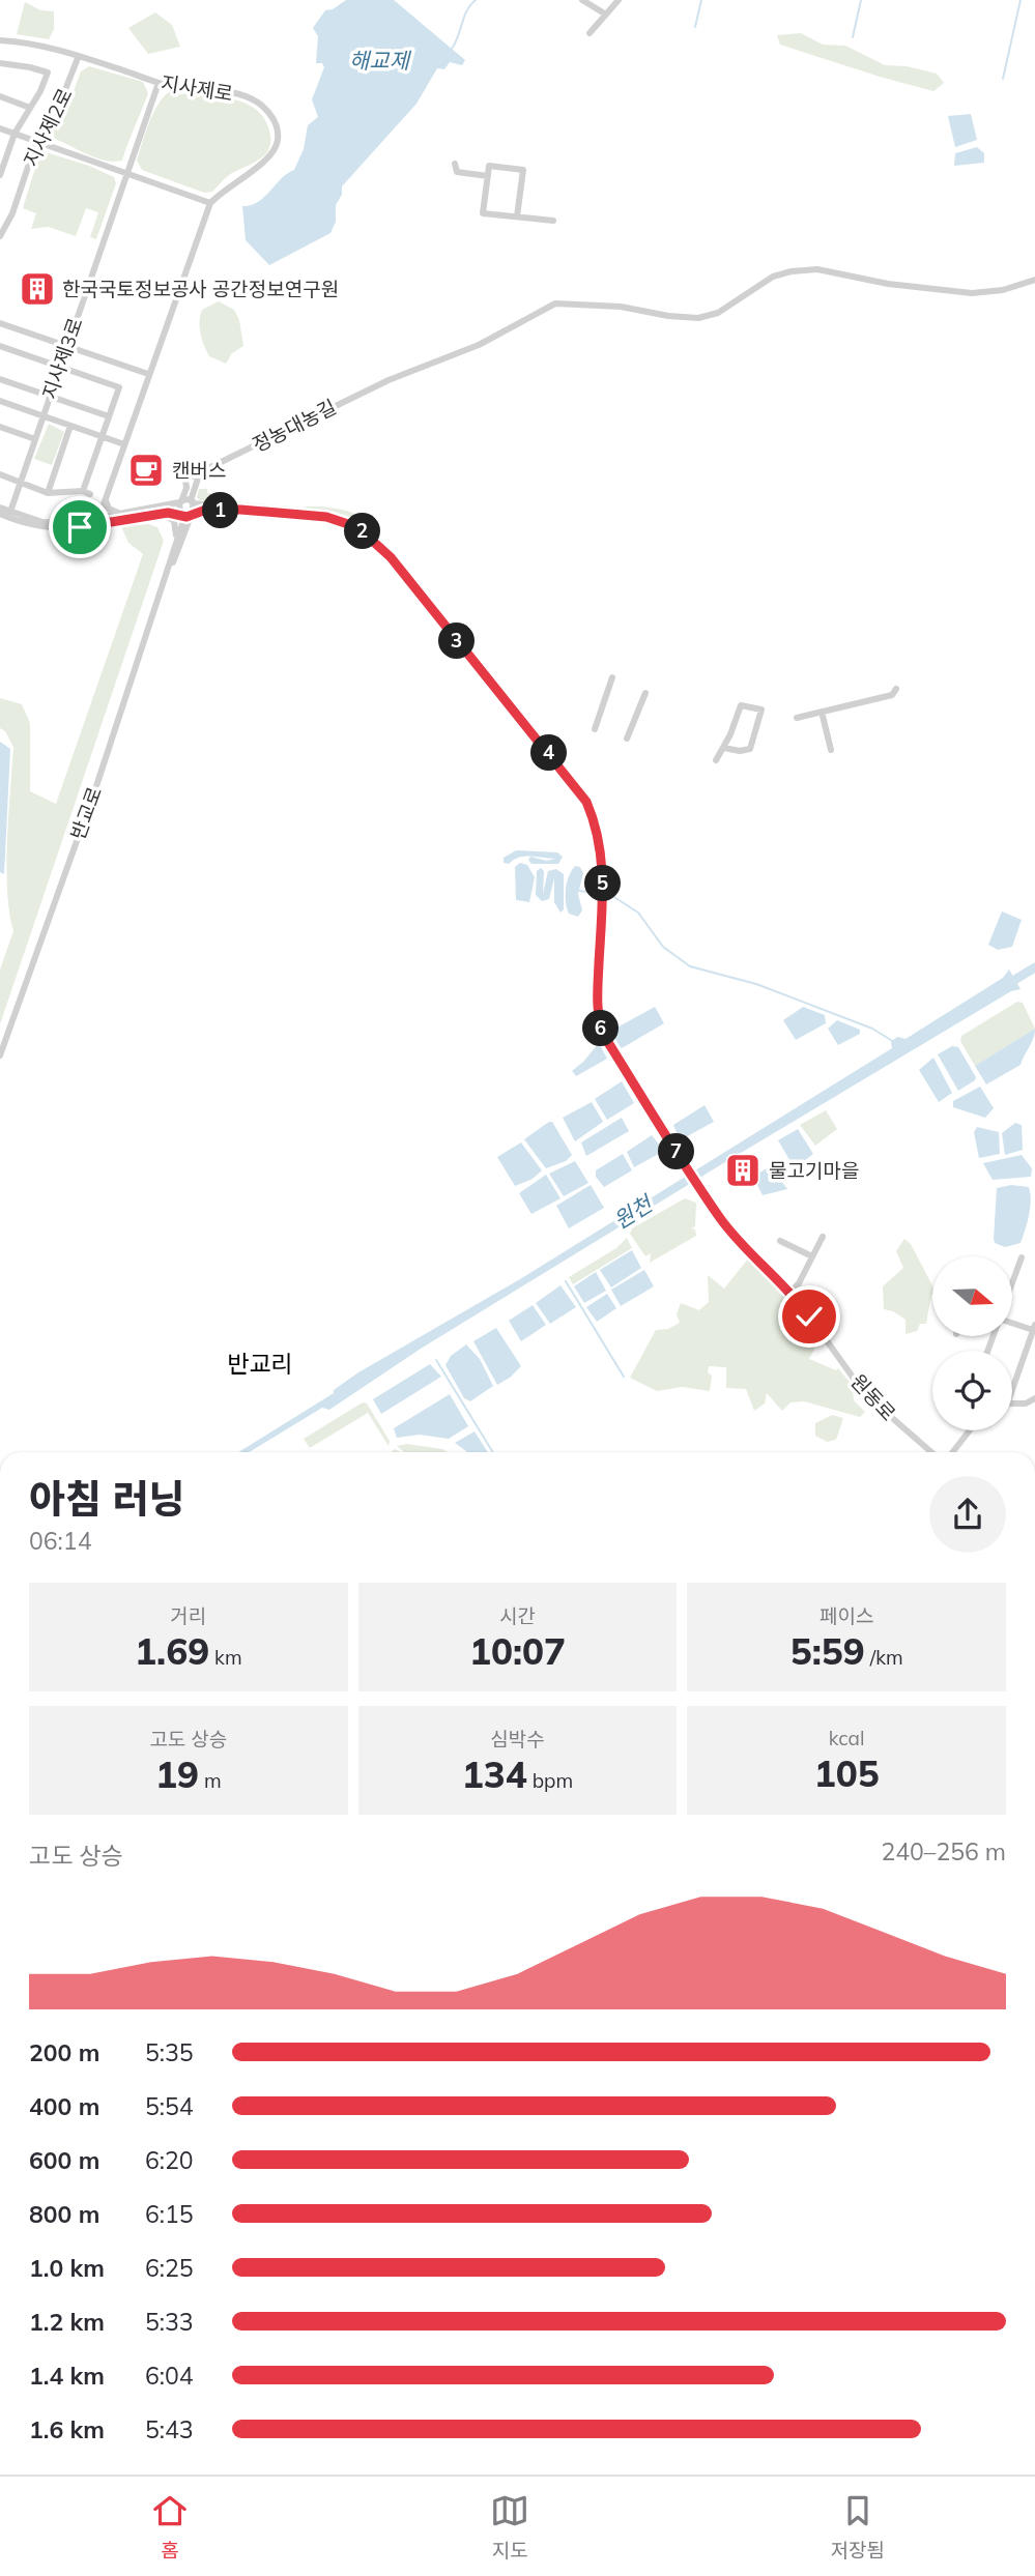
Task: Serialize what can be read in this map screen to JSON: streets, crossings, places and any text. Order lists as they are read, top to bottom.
{
  "streets": {
    "street": [
      "지사제로",
      "지사제2로",
      "지사제3로",
      "정농대농길",
      "반교로",
      "원동로"
    ]
  },
  "crossings": [
    ["지사제로", "지사제2로"],
    ["지사제로", "지사제3로"],
    ["정농대농길", "반교로"]
  ],
  "districts": ["반교리"],
  "water": ["해교제", "원천"],
  "places": {
    "building": ["한국국토정보공사 공간정보연구원", "물고기마을"],
    "cafe": ["캔버스"]
  },
  "north": "right",
  "page": {
    "pins": [
      "1",
      "2",
      "3",
      "4",
      "5",
      "6",
      "7"
    ],
    "heading": ["아침 러닝", "06:14"],
    "stats": [
      ["거리", "1.69 km"],
      ["시간", "10:07"],
      ["페이스", "5:59 /km"],
      ["고도 상승", "19 m"],
      ["심박수", "134 bpm"],
      ["kcal", "105"]
    ],
    "chart": ["고도 상승", "240–256 m"],
    "list": [
      {
        "name": "200 m",
        "note": "5:35"
      },
      {
        "name": "400 m",
        "note": "5:54"
      },
      {
        "name": "600 m",
        "note": "6:20"
      },
      {
        "name": "800 m",
        "note": "6:15"
      },
      {
        "name": "1.0 km",
        "note": "6:25"
      },
      {
        "name": "1.2 km",
        "note": "5:33"
      },
      {
        "name": "1.4 km",
        "note": "6:04"
      },
      {
        "name": "1.6 km",
        "note": "5:43"
      }
    ],
    "tabs": ["홈", "지도", "저장됨"]
  }
}
